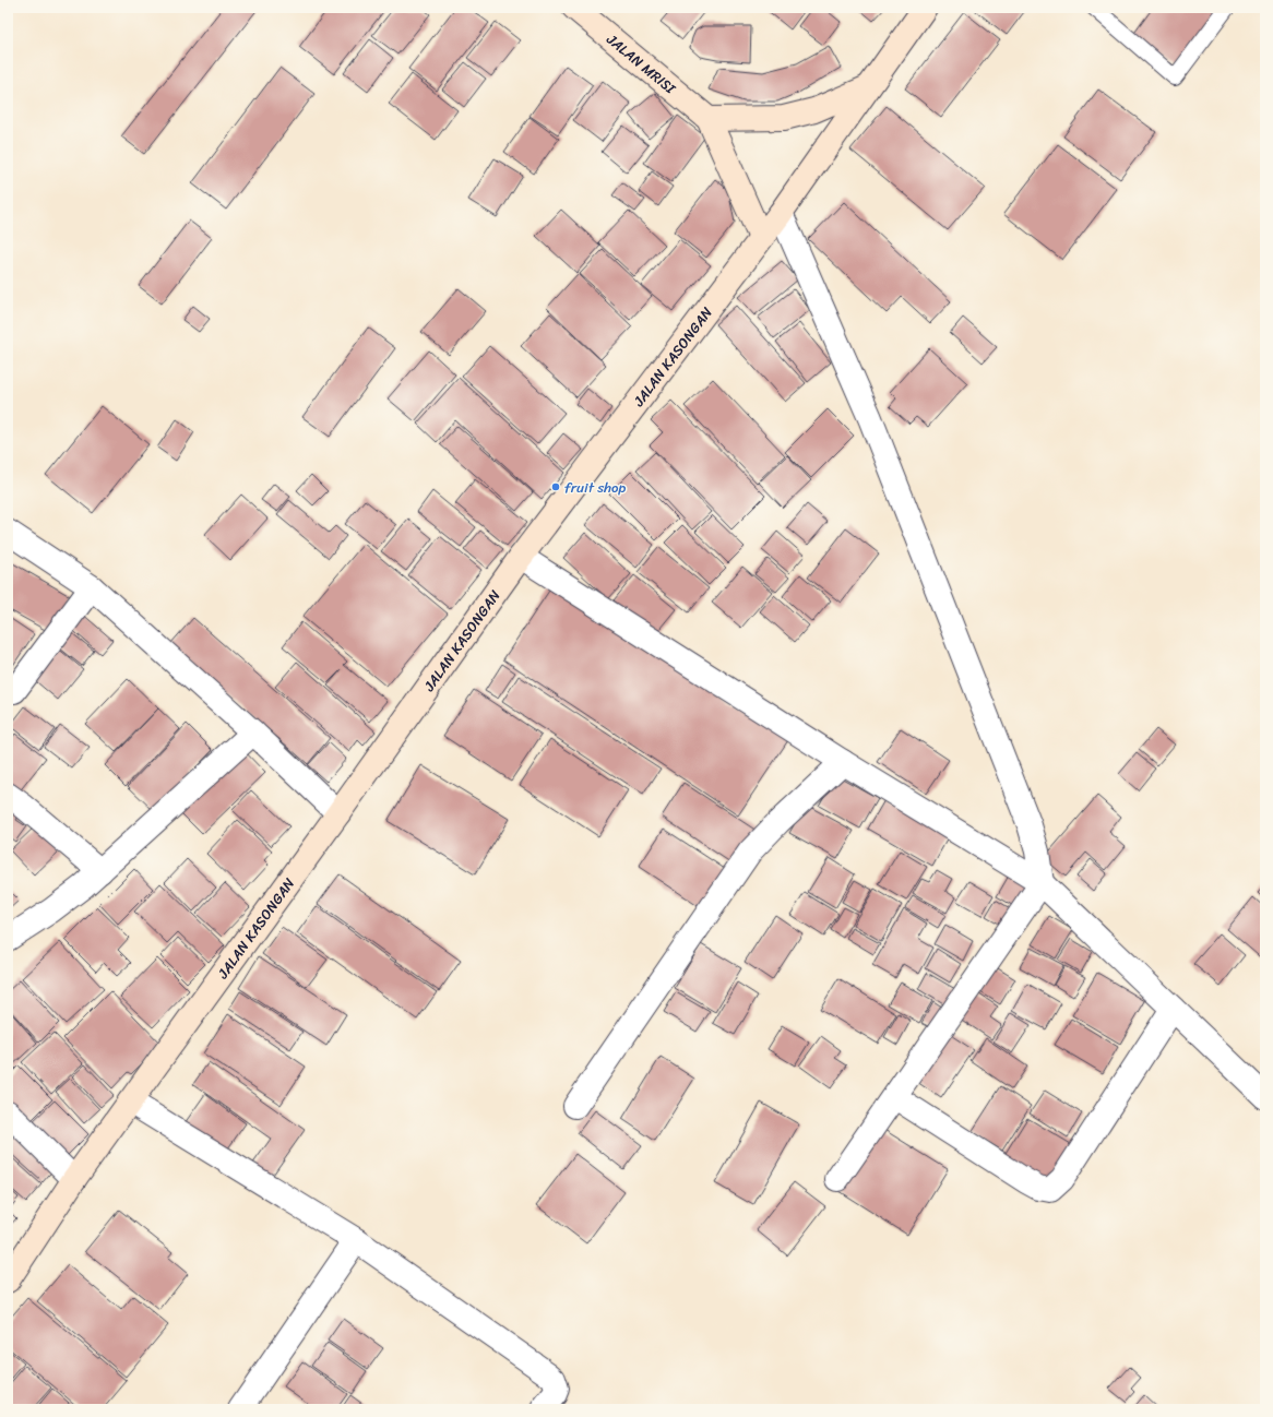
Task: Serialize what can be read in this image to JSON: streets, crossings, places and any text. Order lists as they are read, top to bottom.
{
  "streets": {
    "main road": ["JALAN MRISI", "JALAN KASONGAN"]
  },
  "places": ["fruit shop"]
}
